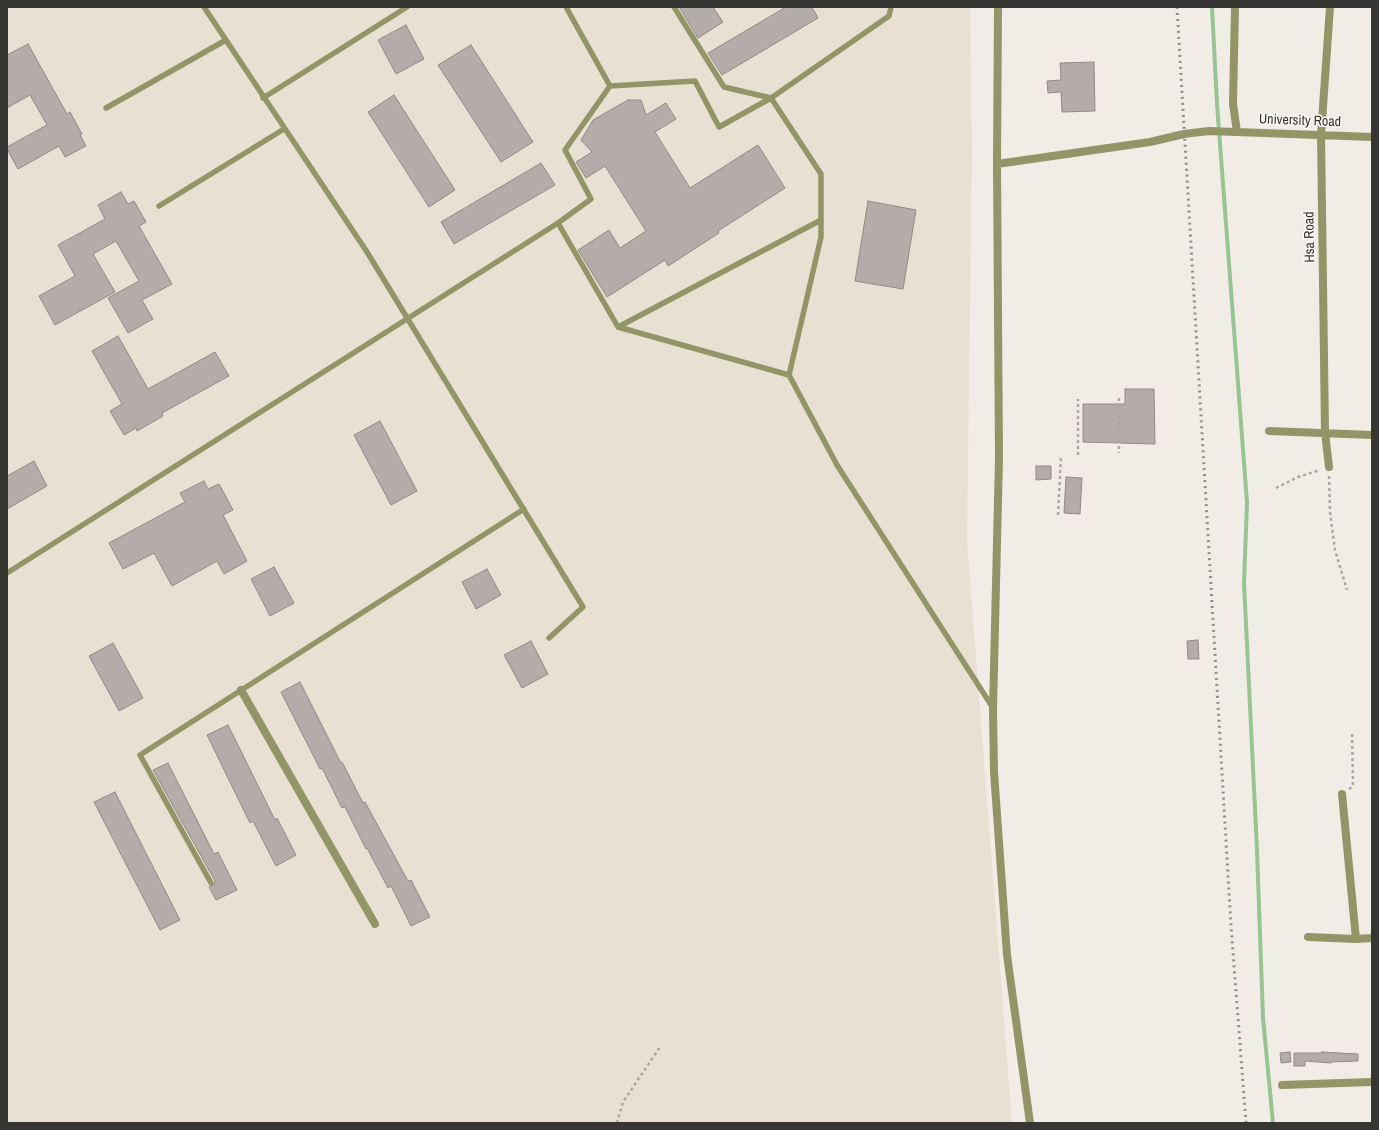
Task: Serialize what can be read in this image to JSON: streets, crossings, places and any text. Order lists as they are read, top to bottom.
{
  "streets": {
    "street": ["University Road", "Hsa Road"]
  },
  "crossings": [
    ["University Road", "Hsa Road"]
  ]
}
